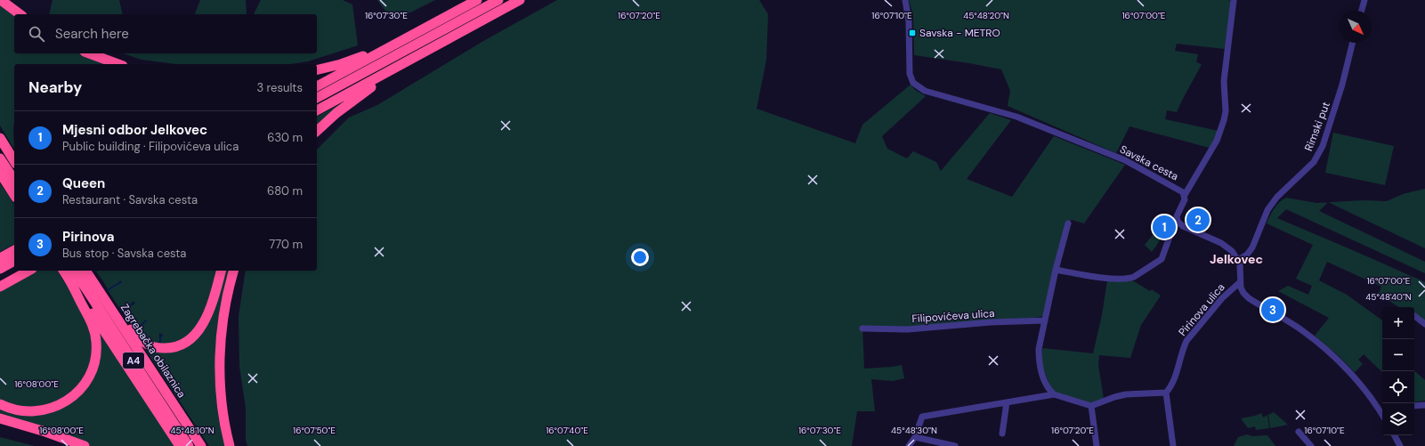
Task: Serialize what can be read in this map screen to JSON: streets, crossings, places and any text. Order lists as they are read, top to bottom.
{
  "streets": {
    "highway": ["Zagrebačka obilaznica", "A4"],
    "street": [
      "Rimski put",
      "Savska cesta",
      "Pirinova ulica",
      "Filipovićeva ulica"
    ]
  },
  "districts": ["Jelkovec"],
  "places": {
    "transit": ["Savska - METRO"]
  },
  "north": "bottom right",
  "page": {
    "search": "Search here",
    "heading": ["Nearby", "3 results"],
    "list": [
      {
        "mark": "1",
        "name": "Mjesni odbor Jelkovec",
        "note": "Public building · Filipovićeva ulica",
        "value": "630 m"
      },
      {
        "mark": "2",
        "name": "Queen",
        "note": "Restaurant · Savska cesta",
        "value": "680 m"
      },
      {
        "mark": "3",
        "name": "Pirinova",
        "note": "Bus stop · Savska cesta",
        "value": "770 m"
      }
    ],
    "pins": ["2", "1", "3"],
    "map_buttons": ["+", "−"]
  },
  "coordinates": [
    "16°07'30\"E",
    "16°07'20\"E",
    "16°07'10\"E",
    "45°48'20\"N",
    "16°07'00\"E",
    "45°48'40\"N",
    "16°08'00\"E",
    "45°48'10\"N",
    "16°07'50\"E",
    "16°07'40\"E",
    "45°48'30\"N"
  ]
}
